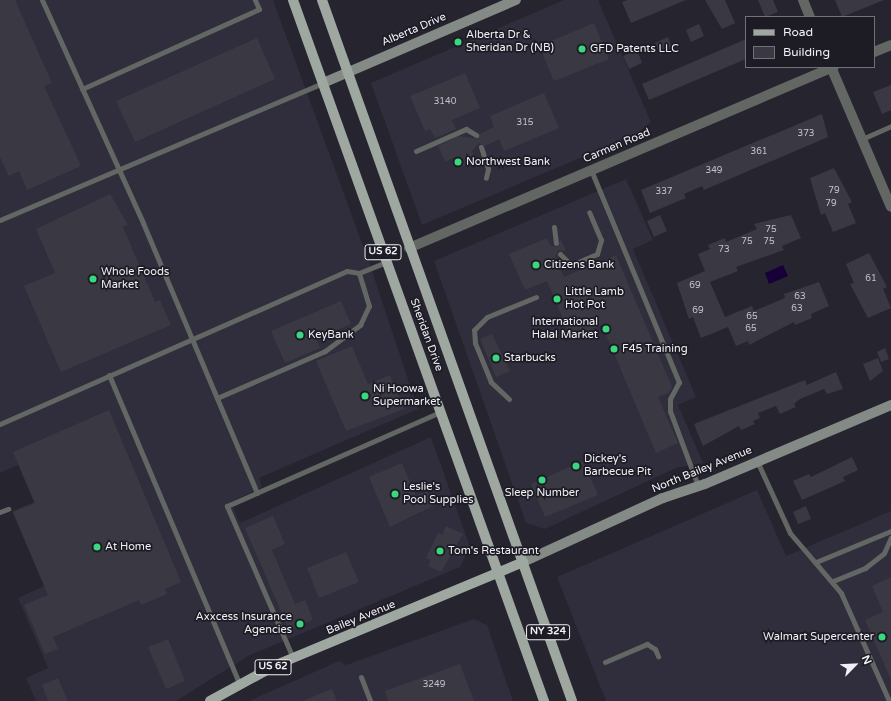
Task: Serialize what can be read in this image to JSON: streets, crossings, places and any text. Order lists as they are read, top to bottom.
{
  "streets": {
    "main road": [
      "US 62",
      "Sheridan Drive",
      "Bailey Avenue",
      "NY 324"
    ],
    "street": ["Alberta Drive", "Carmen Road", "North Bailey Avenue"]
  },
  "crossings": [
    ["Alberta Drive", "Sheridan Drive"],
    ["Carmen Road", "Sheridan Drive"],
    ["Sheridan Drive", "North Bailey Avenue"],
    ["Sheridan Drive", "Bailey Avenue"],
    ["North Bailey Avenue", "Bailey Avenue"]
  ],
  "places": [
    "Alberta Dr & Sheridan Dr (NB)",
    "GFD Patents LLC",
    "Northwest Bank",
    "Citizens Bank",
    "Whole Foods Market",
    "Little Lamb Hot Pot",
    "International Halal Market",
    "KeyBank",
    "F45 Training",
    "Starbucks",
    "Ni Hoowa Supermarket",
    "Dickey's Barbecue Pit",
    "Sleep Number",
    "Leslie's Pool Supplies",
    "At Home",
    "Tom's Restaurant",
    "Axxcess Insurance Agencies",
    "Walmart Supercenter"
  ],
  "house_numbers": [
    "3140",
    "315",
    "373",
    "361",
    "349",
    "79",
    "337",
    "79",
    "75",
    "75",
    "75",
    "73",
    "61",
    "69",
    "63",
    "63",
    "69",
    "65",
    "65",
    "3249"
  ],
  "legend": ["Road", "Building"],
  "north": "top right"
}
